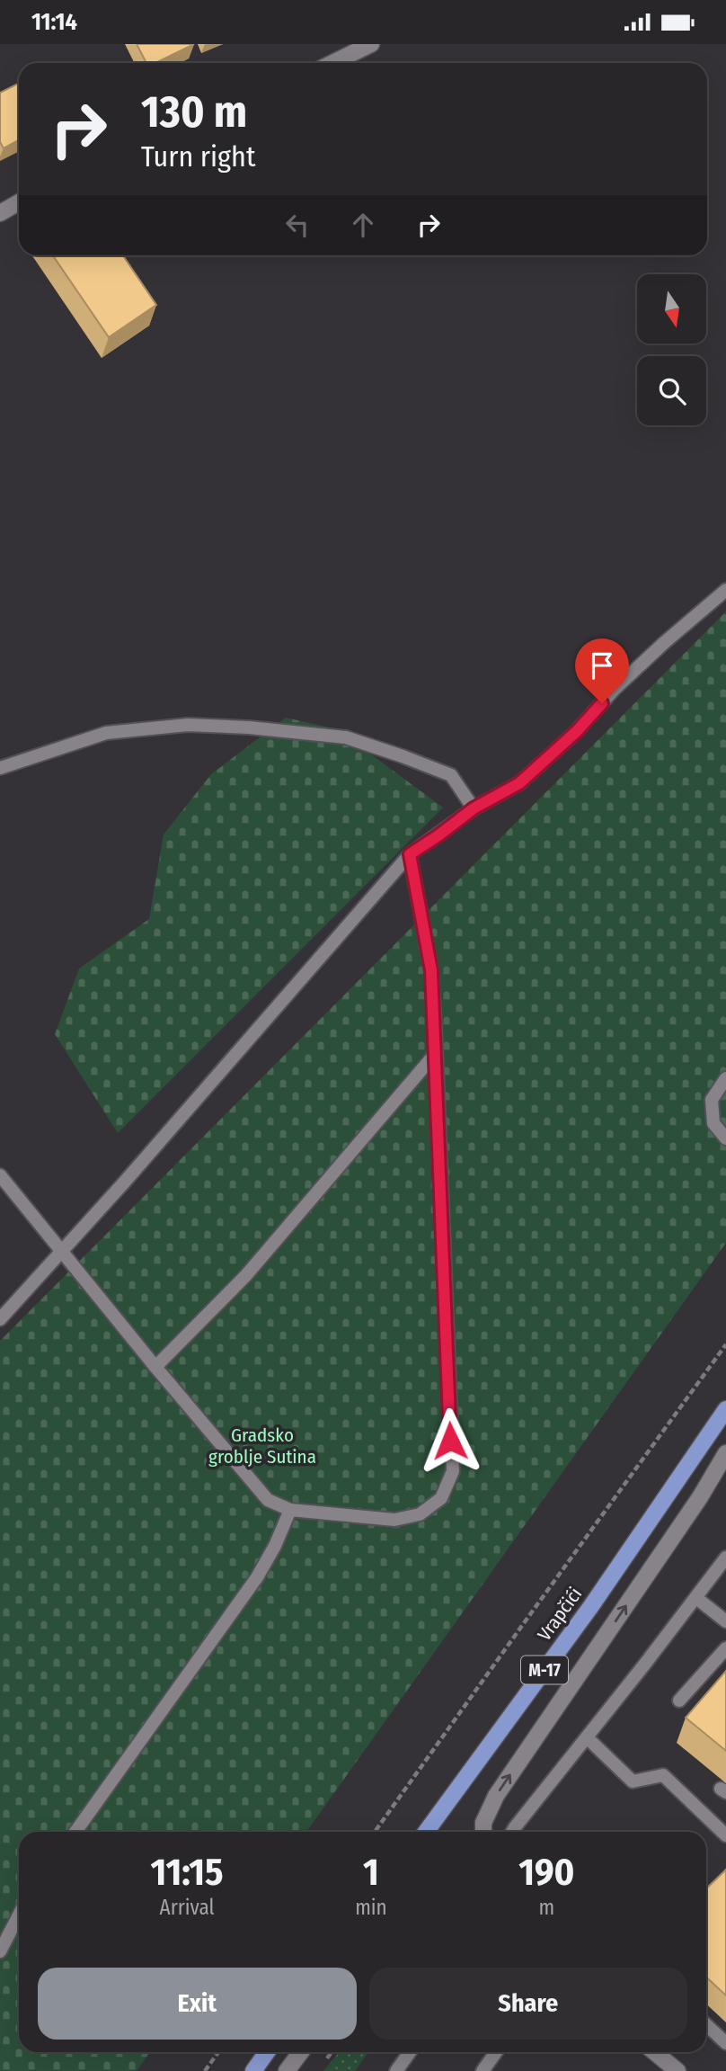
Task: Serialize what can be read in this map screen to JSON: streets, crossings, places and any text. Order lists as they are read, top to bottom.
{
  "streets": {
    "main road": ["Vrapčići", "M-17"]
  },
  "parks": ["Gradsko groblje Sutina"],
  "north": "bottom",
  "page": {
    "status": "11:14",
    "turn": ["130 m", "Turn right"],
    "eta": [
      "11:15",
      "Arrival",
      "1",
      "min",
      "190",
      "m"
    ],
    "buttons": ["Exit", "Share"]
  }
}
